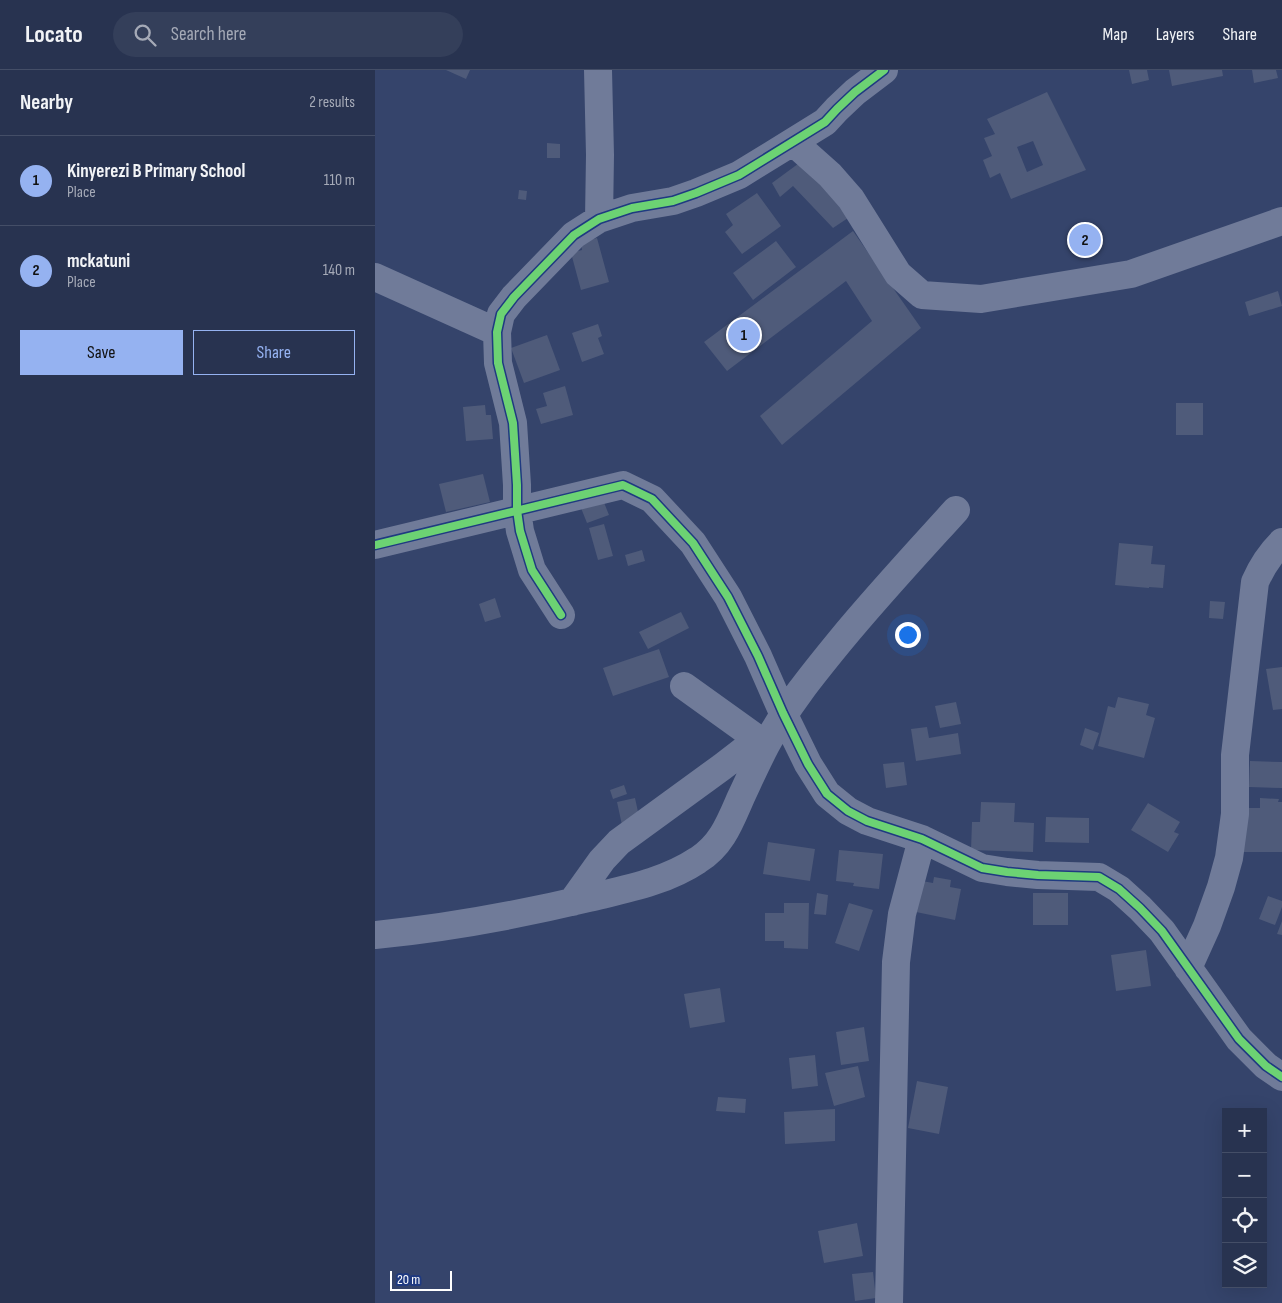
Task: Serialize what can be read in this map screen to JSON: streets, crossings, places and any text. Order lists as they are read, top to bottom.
{
  "scale_bar": "20 m",
  "page": {
    "header": "Locato",
    "search": "Search here",
    "nav": ["Map", "Layers", "Share"],
    "heading": ["Nearby", "2 results"],
    "list": [
      {
        "mark": "1",
        "name": "Kinyerezi B Primary School",
        "note": "Place",
        "value": "110 m"
      },
      {
        "mark": "2",
        "name": "mckatuni",
        "note": "Place",
        "value": "140 m"
      }
    ],
    "pins": ["2", "1"],
    "buttons": ["Save", "Share"],
    "map_buttons": ["+", "−"],
    "scale": "20 m"
  }
}
